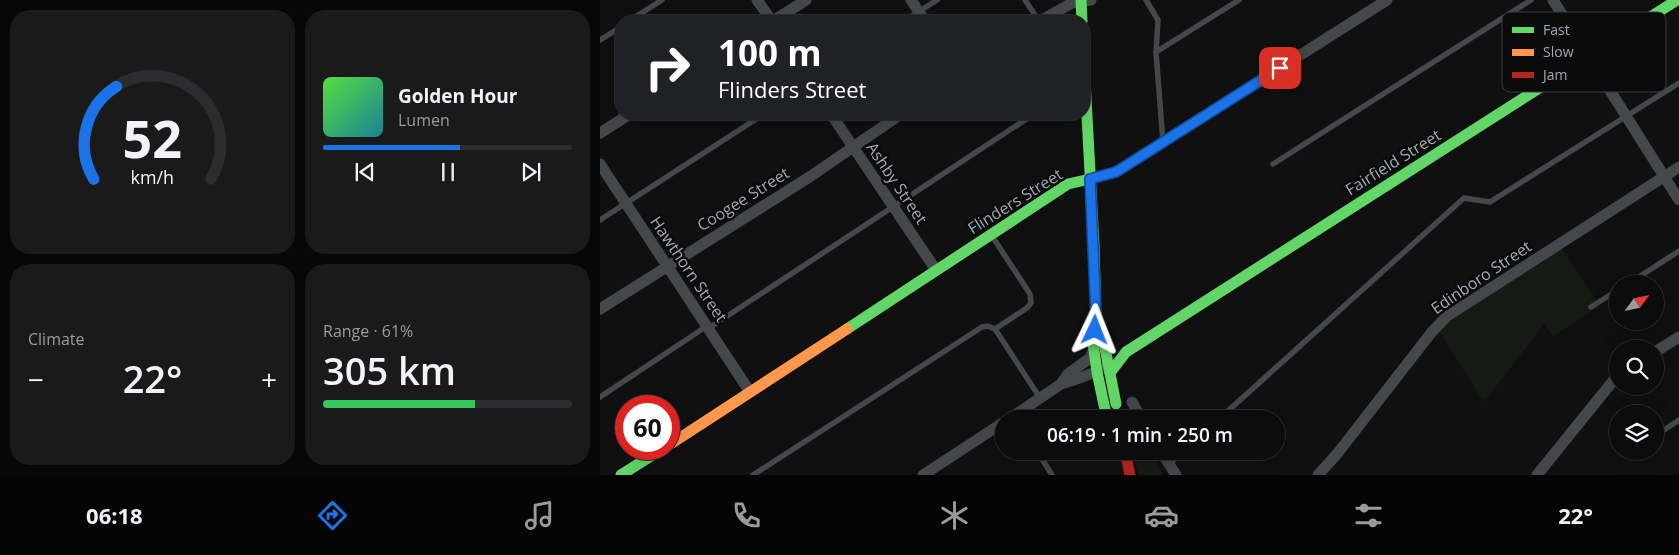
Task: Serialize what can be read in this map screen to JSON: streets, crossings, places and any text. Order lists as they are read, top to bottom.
{
  "streets": {
    "street": [
      "Fairfield Street",
      "Ashby Street",
      "Coogee Street",
      "Flinders Street",
      "Hawthorn Street",
      "Edinboro Street"
    ]
  },
  "crossings": [
    ["Ashby Street", "Coogee Street"],
    ["Ashby Street", "Flinders Street"],
    ["Coogee Street", "Hawthorn Street"],
    ["Flinders Street", "Hawthorn Street"]
  ],
  "legend": ["Fast", "Slow", "Jam"],
  "north": "top right",
  "page": {
    "turn": ["100 m", "Flinders Street"],
    "song": ["Golden Hour", "Lumen"],
    "tile": [
      "Climate",
      ["Range · 61%", "305 km"]
    ],
    "heat": ["−", "22°", "+"],
    "limit": "60",
    "trip": "06:19 · 1 min · 250 m",
    "tabs": ["06:18", "22°"],
    "gauge": ["52", "km/h"]
  }
}
